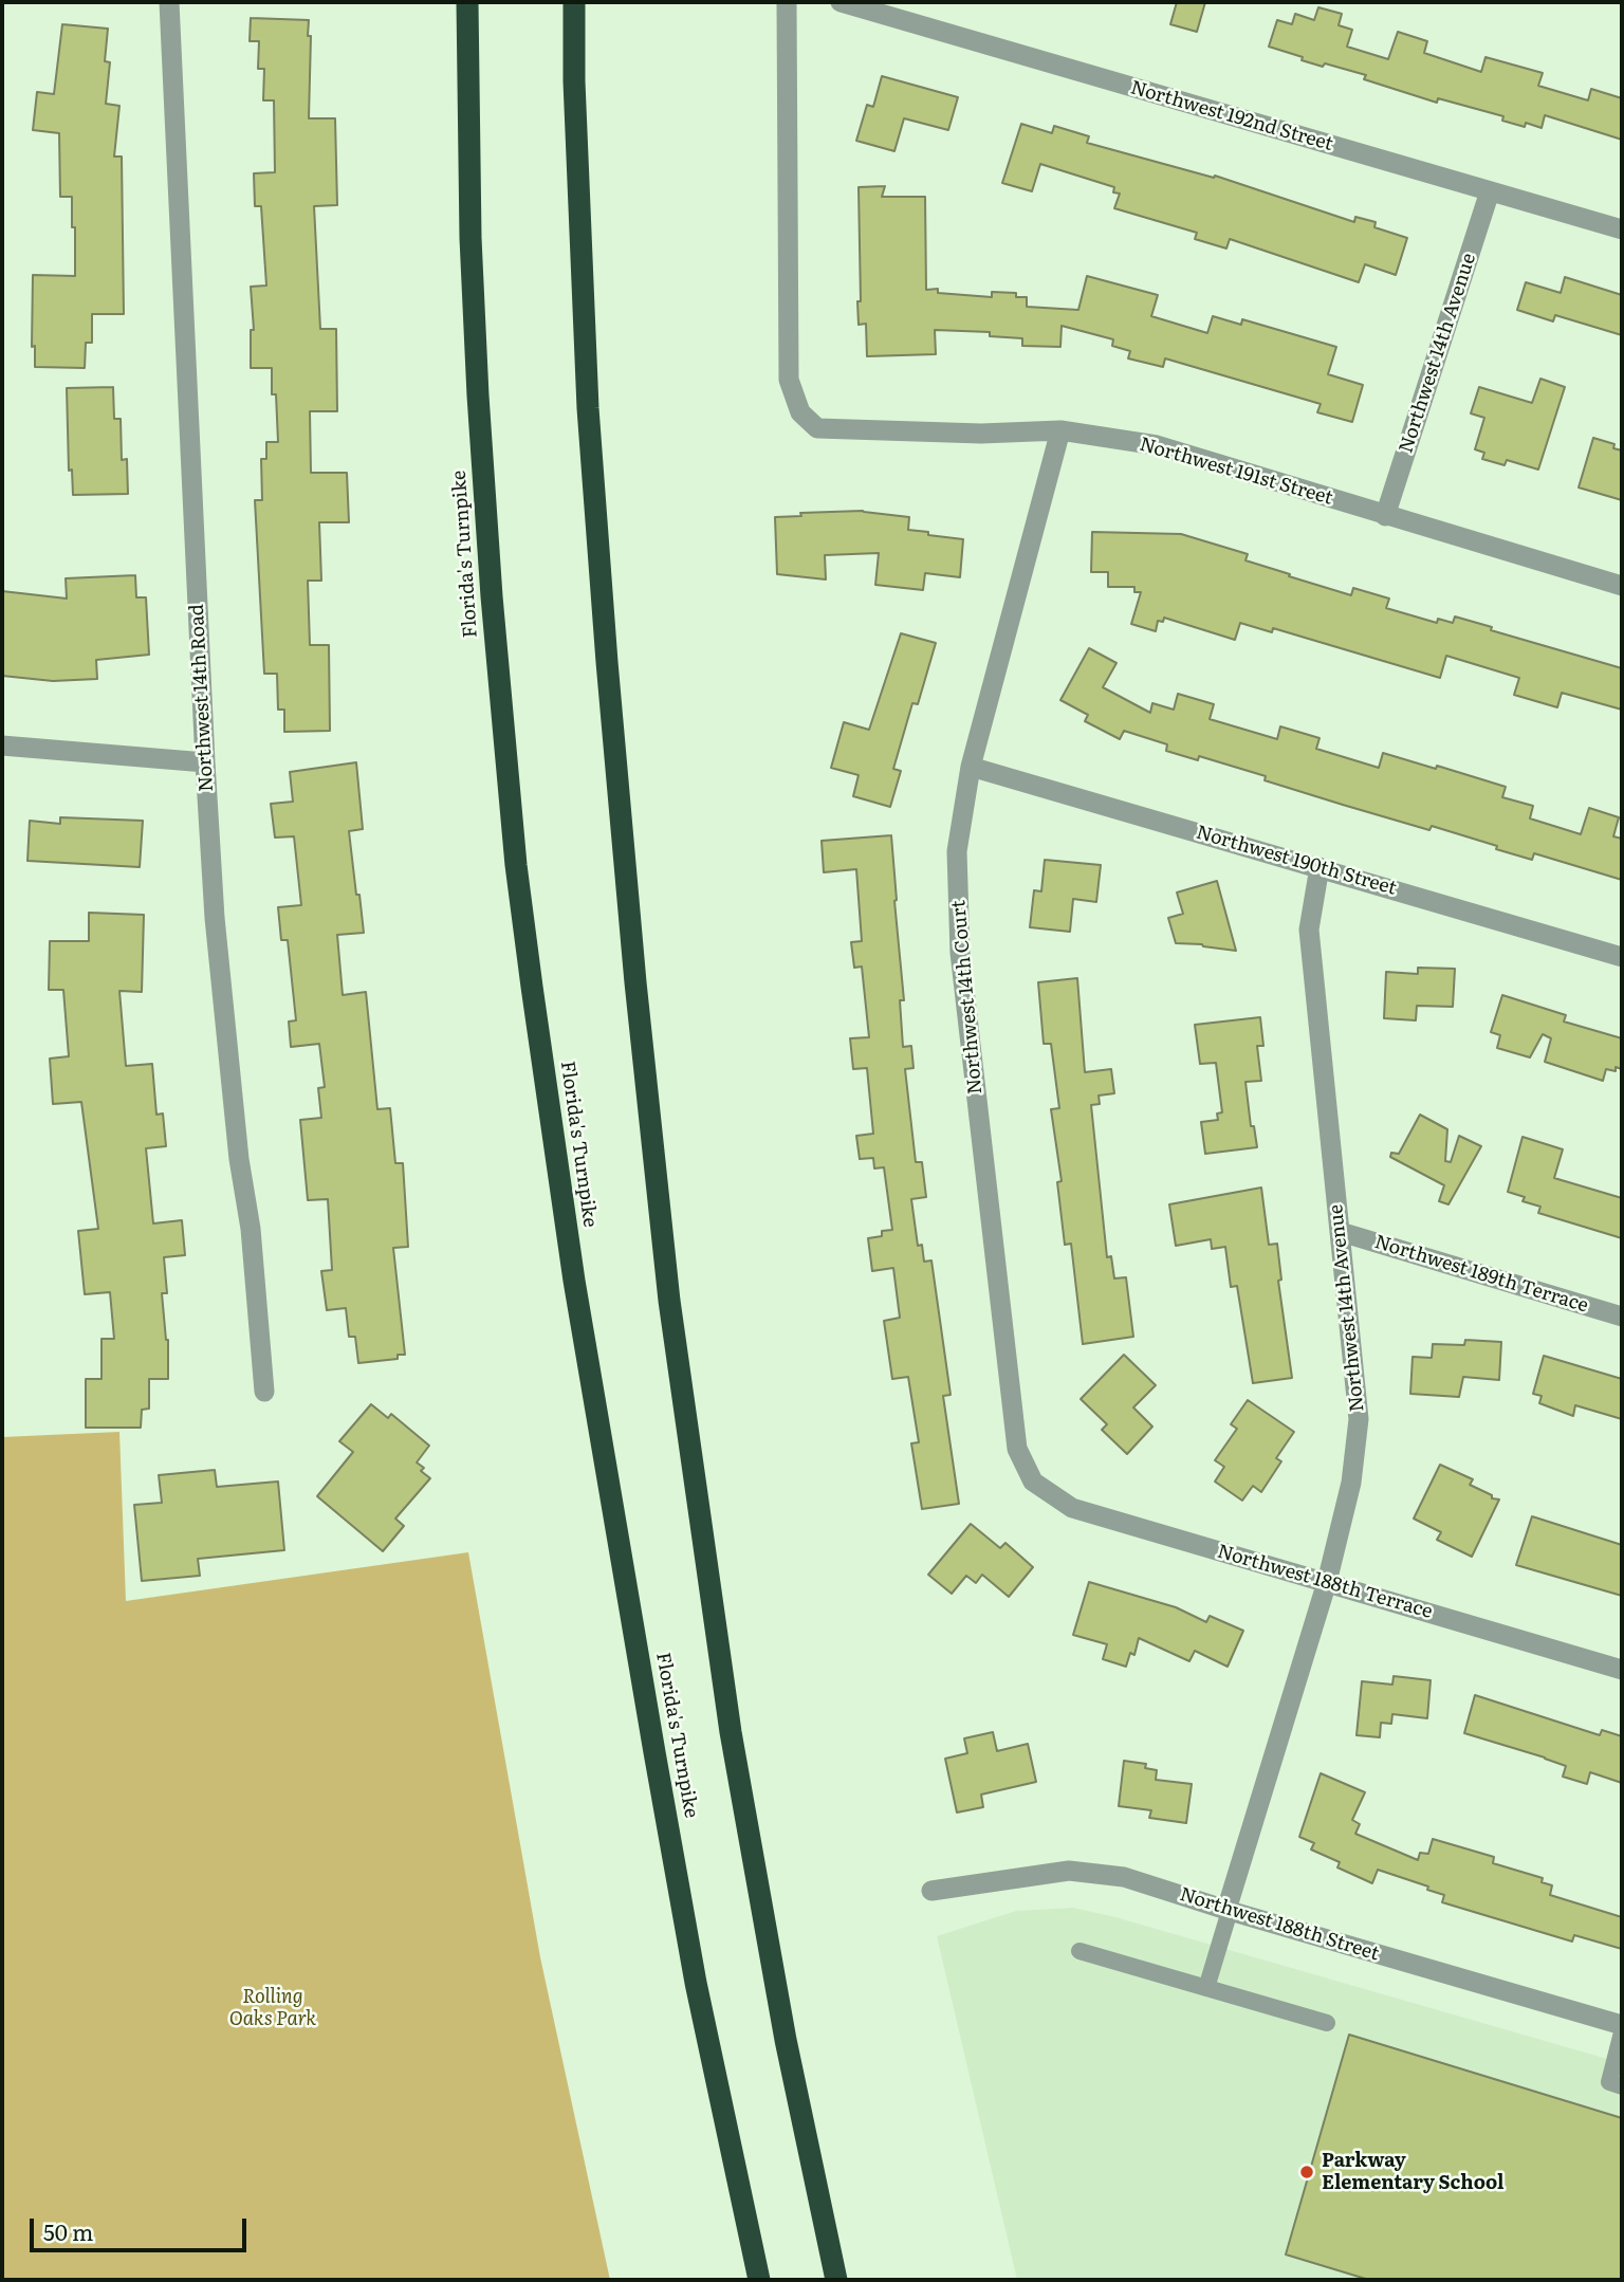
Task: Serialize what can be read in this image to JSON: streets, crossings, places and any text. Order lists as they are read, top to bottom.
{
  "streets": {
    "highway": ["Florida's Turnpike"],
    "street": [
      "Northwest 192nd Street",
      "Northwest 14th Avenue",
      "Northwest 191st Street",
      "Northwest 14th Road",
      "Northwest 190th Street",
      "Northwest 14th Court",
      "Northwest 189th Terrace",
      "Northwest 188th Terrace",
      "Northwest 188th Street"
    ]
  },
  "crossings": [
    ["Northwest 192nd Street", "Northwest 14th Avenue"],
    ["Northwest 14th Avenue", "Northwest 191st Street"],
    ["Northwest 14th Avenue", "Northwest 190th Street"],
    ["Northwest 14th Avenue", "Northwest 189th Terrace"],
    ["Northwest 14th Avenue", "Northwest 188th Terrace"],
    ["Northwest 14th Avenue", "Northwest 188th Street"],
    ["Northwest 191st Street", "Northwest 14th Court"],
    ["Northwest 190th Street", "Northwest 14th Court"],
    ["Northwest 14th Court", "Northwest 188th Terrace"]
  ],
  "parks": ["Rolling Oaks Park"],
  "places": ["Parkway Elementary School"],
  "scale_bar": "50 m"
}
